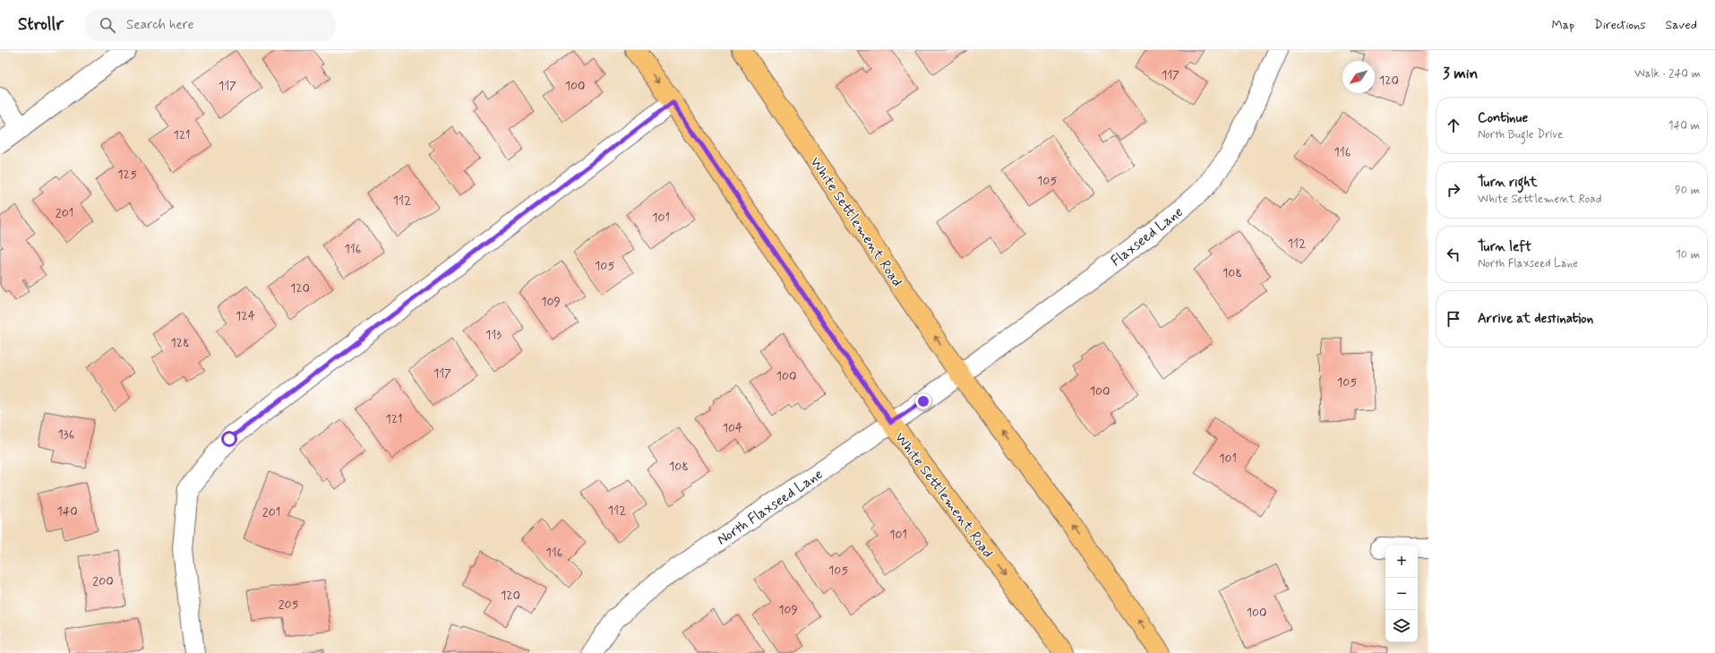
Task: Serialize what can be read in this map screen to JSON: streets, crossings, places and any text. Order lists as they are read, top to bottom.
{
  "streets": {
    "main road": ["White Settlement Road"],
    "street": ["Flaxseed Lane", "North Flaxseed Lane"]
  },
  "crossings": [
    ["White Settlement Road", "Flaxseed Lane"],
    ["White Settlement Road", "North Flaxseed Lane"],
    ["Flaxseed Lane", "North Flaxseed Lane"]
  ],
  "house_numbers": [
    "117",
    "120",
    "117",
    "100",
    "121",
    "116",
    "125",
    "105",
    "112",
    "201",
    "101",
    "112",
    "116",
    "105",
    "108",
    "120",
    "109",
    "124",
    "113",
    "128",
    "117",
    "100",
    "105",
    "100",
    "121",
    "104",
    "136",
    "101",
    "108",
    "112",
    "140",
    "201",
    "101",
    "116",
    "105",
    "200",
    "120",
    "205",
    "109",
    "100"
  ],
  "north": "bottom left",
  "page": {
    "header": "Strollr",
    "search": "Search here",
    "nav": ["Map", "Directions", "Saved"],
    "heading": ["3 min", "Walk · 240 m"],
    "list": [
      ["Continue", "North Bugle Drive", "140 m"],
      ["Turn right", "White Settlement Road", "90 m"],
      ["Turn left", "North Flaxseed Lane", "10 m"],
      "Arrive at destination"
    ],
    "map_buttons": ["+", "−"]
  }
}
